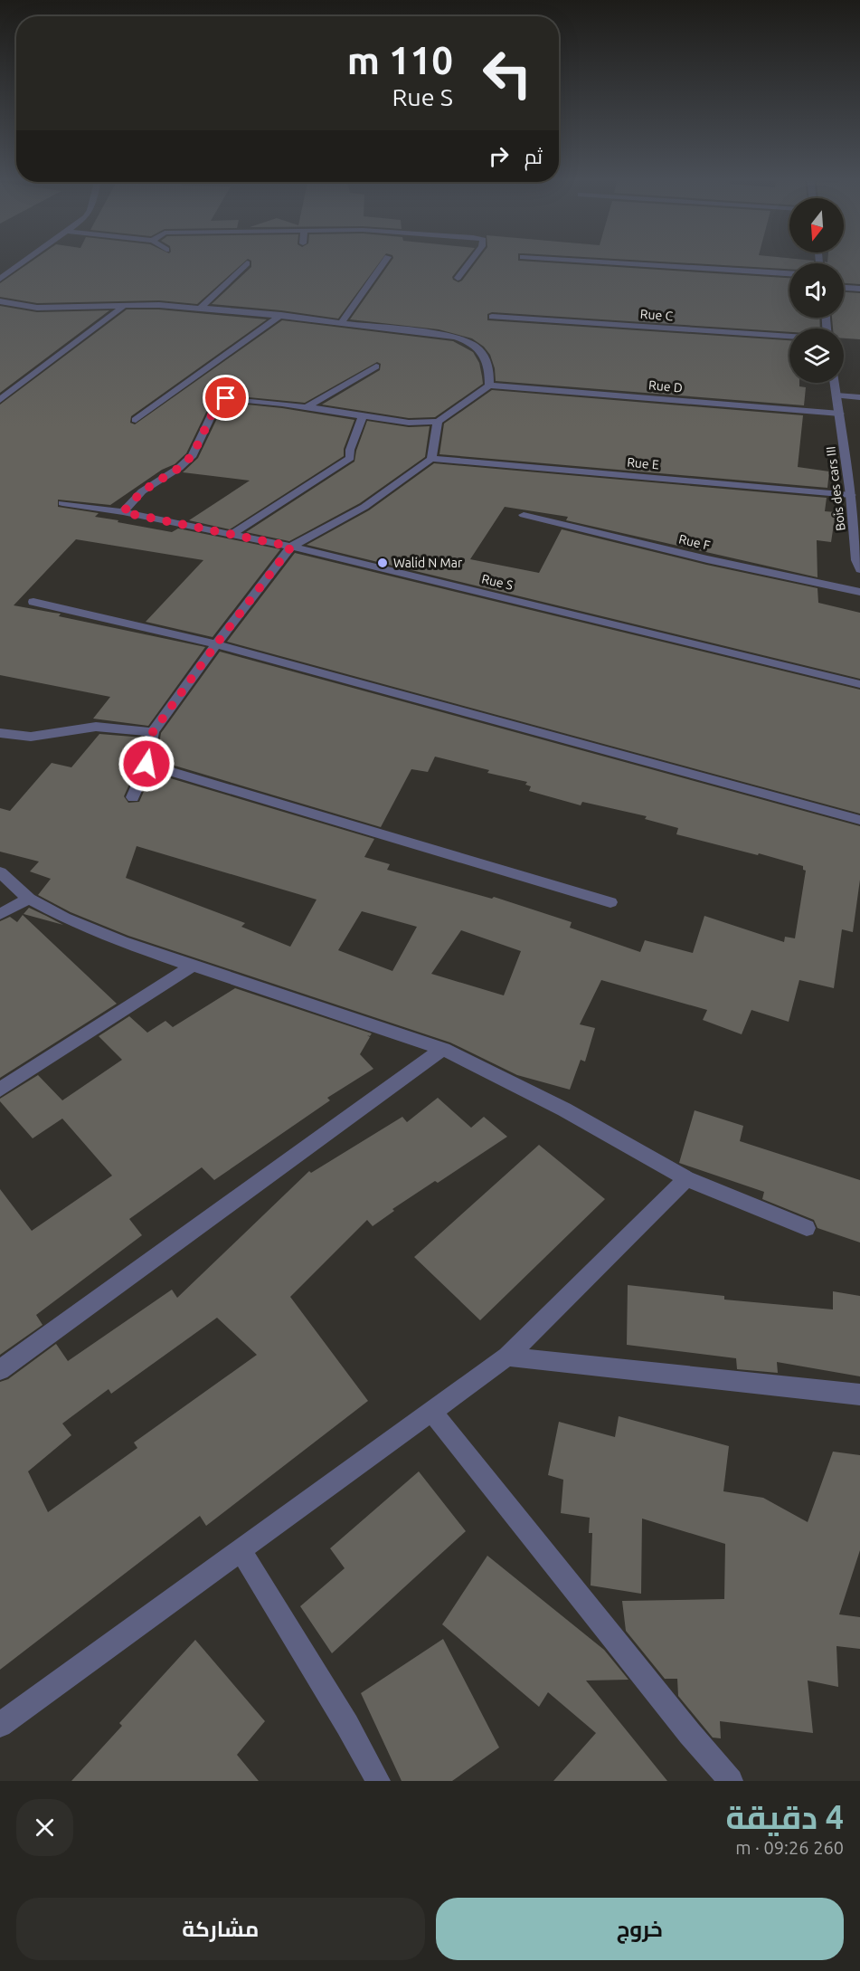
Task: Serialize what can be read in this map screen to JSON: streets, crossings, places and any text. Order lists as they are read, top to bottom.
{
  "streets": {
    "street": [
      "Rue C",
      "Rue D",
      "Rue E",
      "Bois des cars III",
      "Rue F",
      "Rue S"
    ]
  },
  "crossings": [
    ["Rue D", "Bois des cars III"],
    ["Rue E", "Bois des cars III"]
  ],
  "places": ["Walid N Mar"],
  "north": "bottom",
  "page": {
    "turn": ["110 m", "Rue S"],
    "then": "ثم",
    "heading": ["4 دقيقة", "260 m · 09:26"],
    "buttons": ["خروج", "مشاركة"]
  }
}
